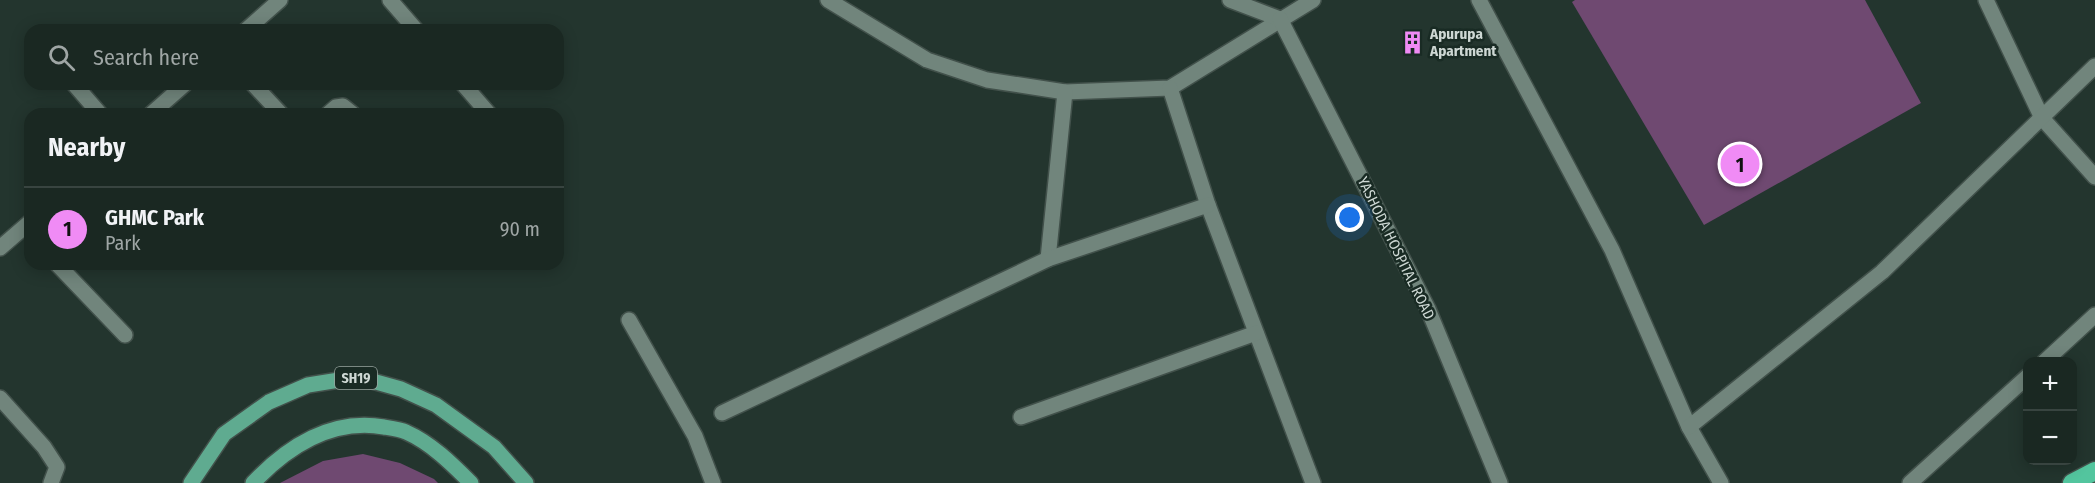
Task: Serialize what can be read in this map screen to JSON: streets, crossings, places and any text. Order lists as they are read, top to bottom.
{
  "streets": {
    "main road": ["SH19"],
    "street": ["YASHODA HOSPITAL ROAD"]
  },
  "places": {
    "building": ["Apurupa Apartment"]
  },
  "page": {
    "search": "Search here",
    "heading": "Nearby",
    "pins": "1",
    "list": [
      {
        "mark": "1",
        "name": "GHMC Park",
        "note": "Park",
        "value": "90 m"
      }
    ],
    "map_buttons": ["+", "−"]
  }
}
